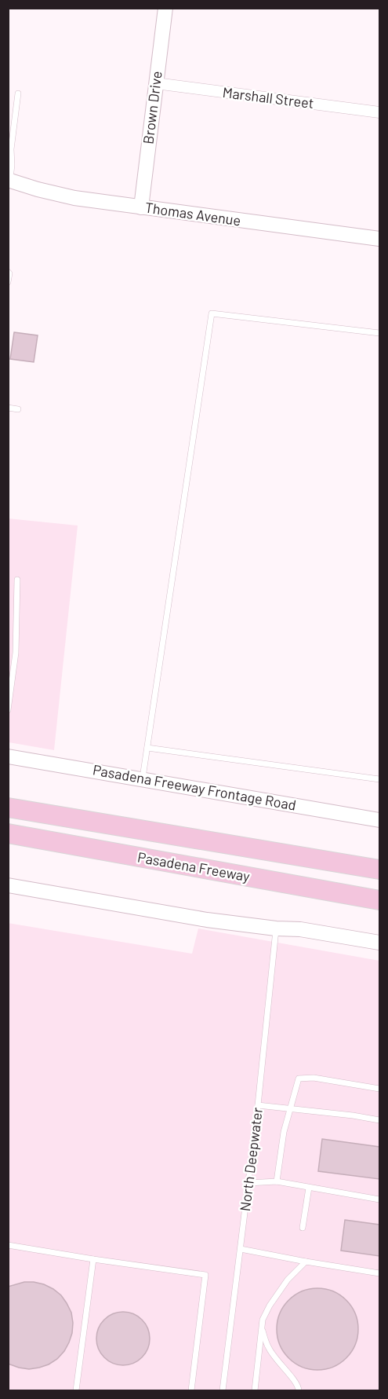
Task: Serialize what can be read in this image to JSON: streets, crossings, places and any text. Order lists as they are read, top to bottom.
{
  "streets": {
    "highway": ["Pasadena Freeway"],
    "main road": ["Brown Drive", "Thomas Avenue", "Pasadena Freeway Frontage Road"],
    "street": ["Marshall Street"],
    "lane": ["North Deepwater"]
  },
  "crossings": [
    ["Marshall Street", "Brown Drive"],
    ["Brown Drive", "Thomas Avenue"]
  ]
}
